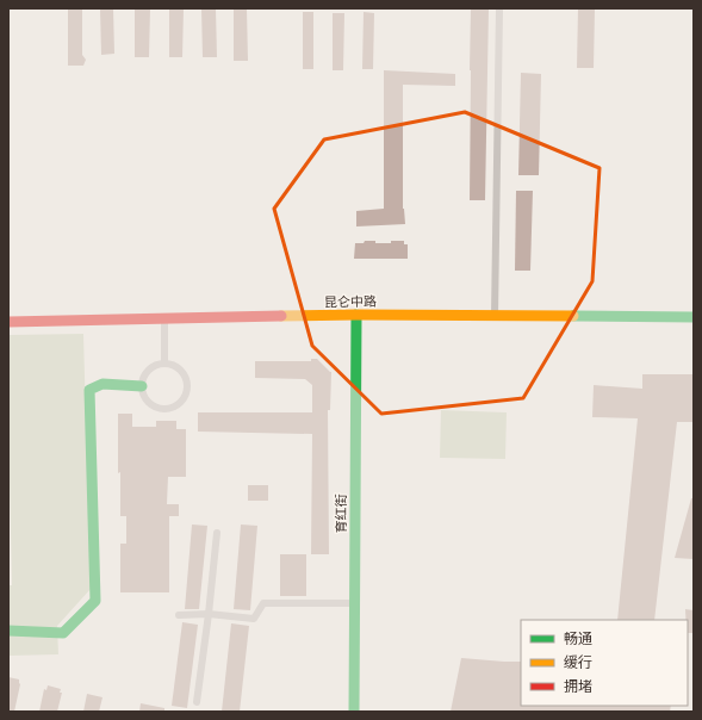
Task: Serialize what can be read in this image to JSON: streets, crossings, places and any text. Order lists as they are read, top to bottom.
{
  "streets": {
    "street": ["昆仑中路", "育红街"]
  },
  "crossings": [
    ["昆仑中路", "育红街"]
  ],
  "legend": ["畅通", "缓行", "拥堵"]
}
